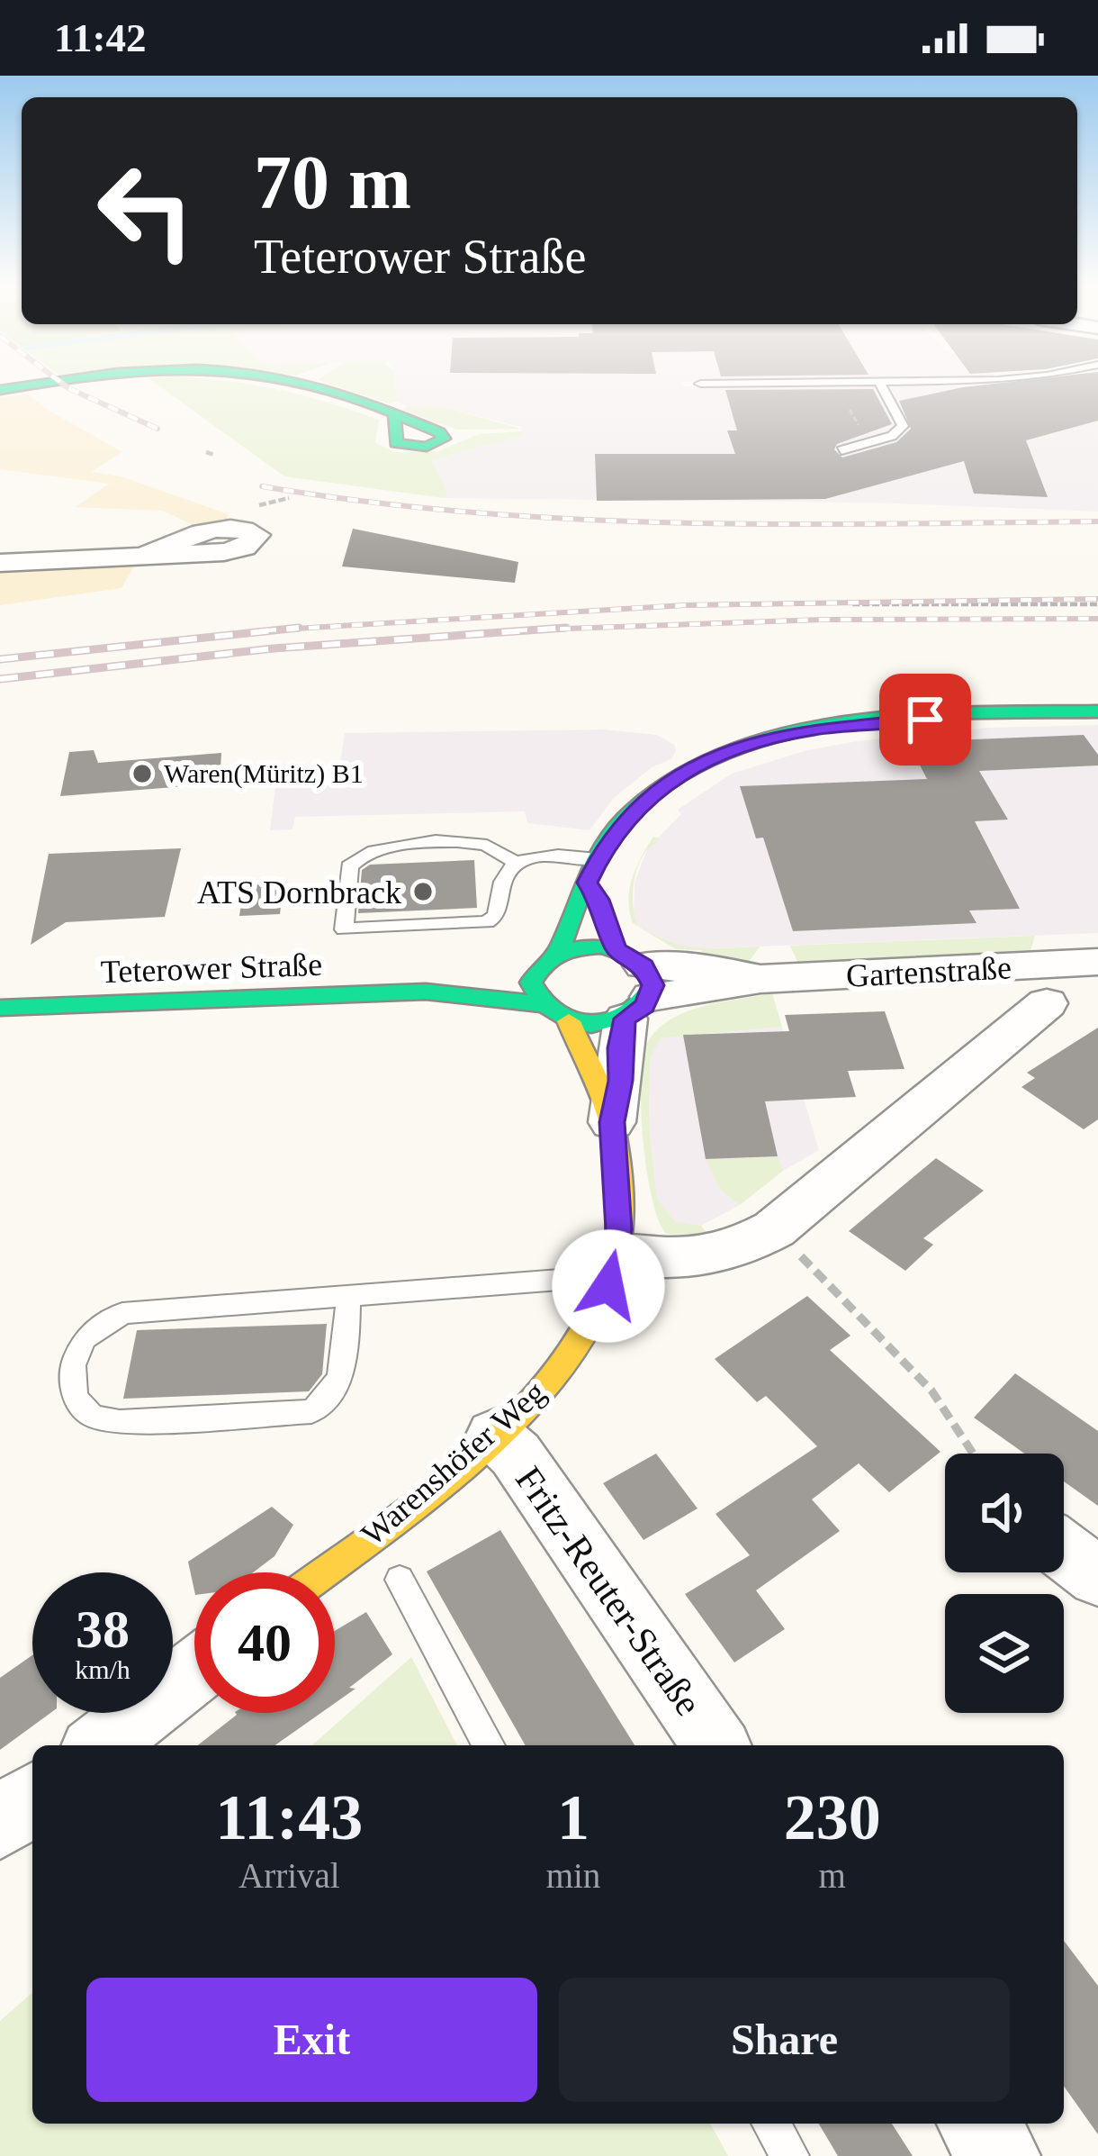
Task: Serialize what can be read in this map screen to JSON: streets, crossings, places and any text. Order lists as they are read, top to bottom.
{
  "streets": {
    "main road": ["Teterower Straße", "Warenshöfer Weg"],
    "street": ["Gartenstraße", "Fritz-Reuter-Straße"]
  },
  "crossings": [
    ["Teterower Straße", "Gartenstraße"],
    ["Teterower Straße", "Warenshöfer Weg"],
    ["Gartenstraße", "Warenshöfer Weg"],
    ["Warenshöfer Weg", "Fritz-Reuter-Straße"]
  ],
  "places": ["Waren(Müritz) B1", "ATS Dornbrack"],
  "page": {
    "status": "11:42",
    "turn": ["70 m", "Teterower Straße"],
    "speed": "38 km/h",
    "limit": "40",
    "eta": [
      "11:43",
      "Arrival",
      "1",
      "min",
      "230",
      "m"
    ],
    "buttons": ["Exit", "Share"]
  }
}
